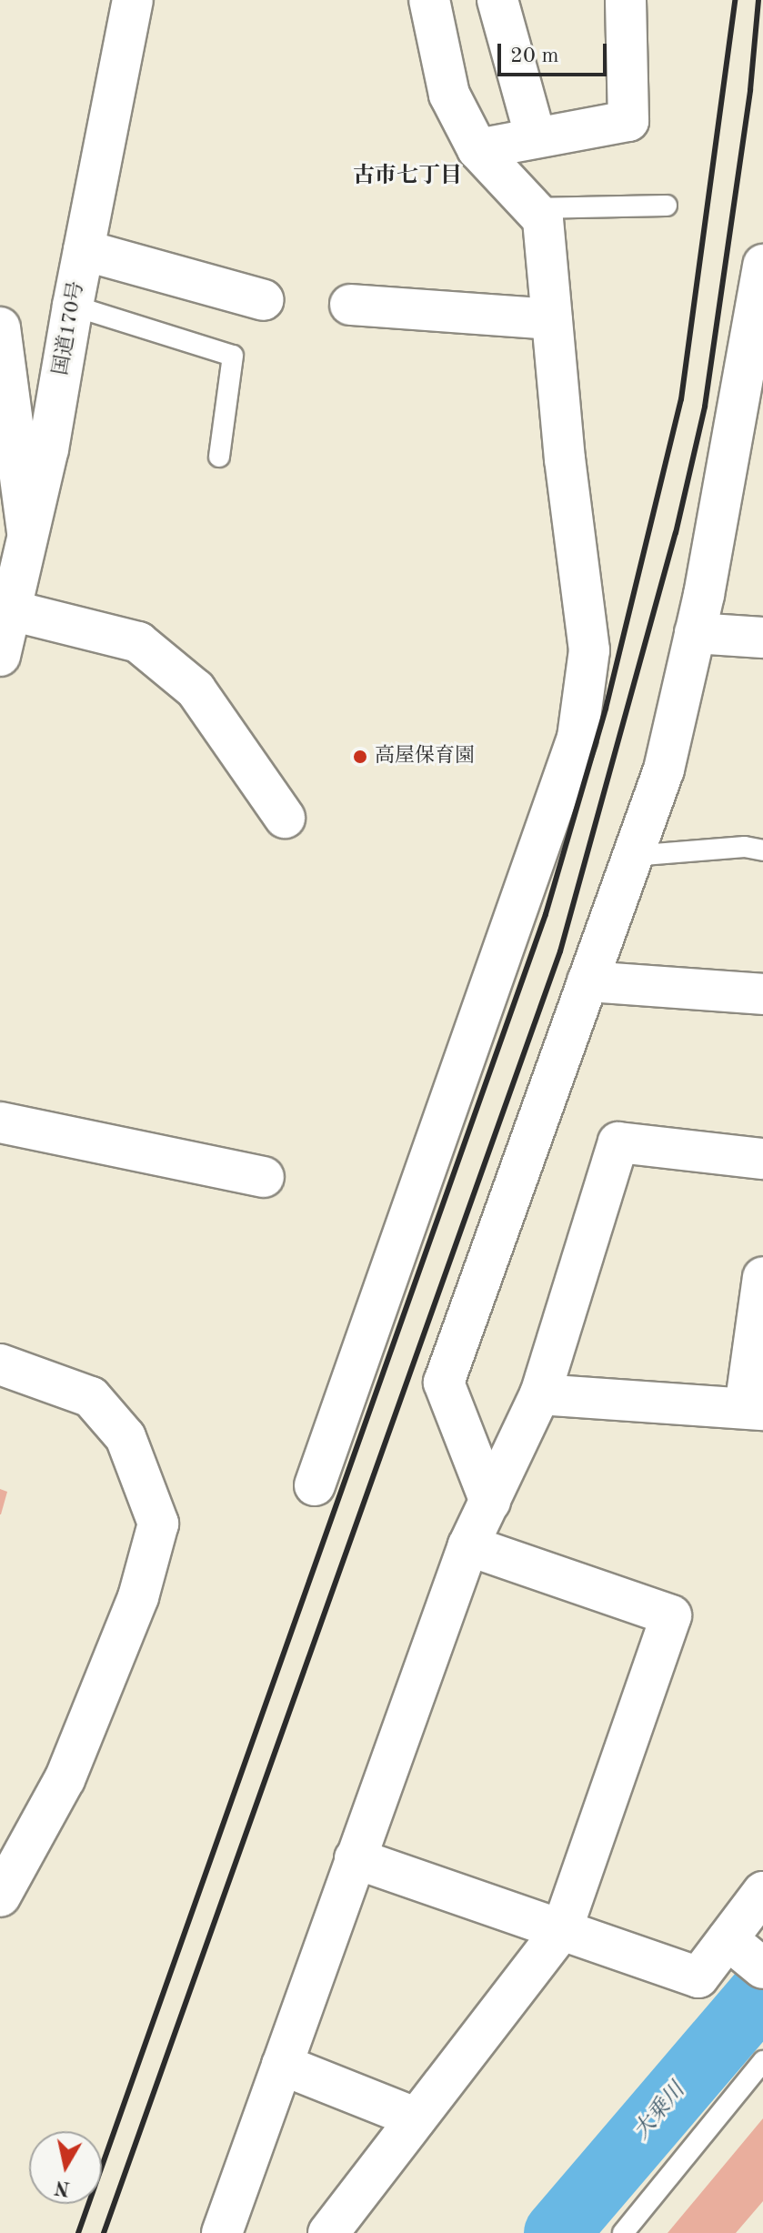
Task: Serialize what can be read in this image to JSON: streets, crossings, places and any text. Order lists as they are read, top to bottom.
{
  "streets": {
    "main road": ["国道170号"]
  },
  "districts": ["古市七丁目"],
  "water": ["大乗川"],
  "places": ["高屋保育園"],
  "scale_bar": "20 m",
  "north": "bottom"
}
